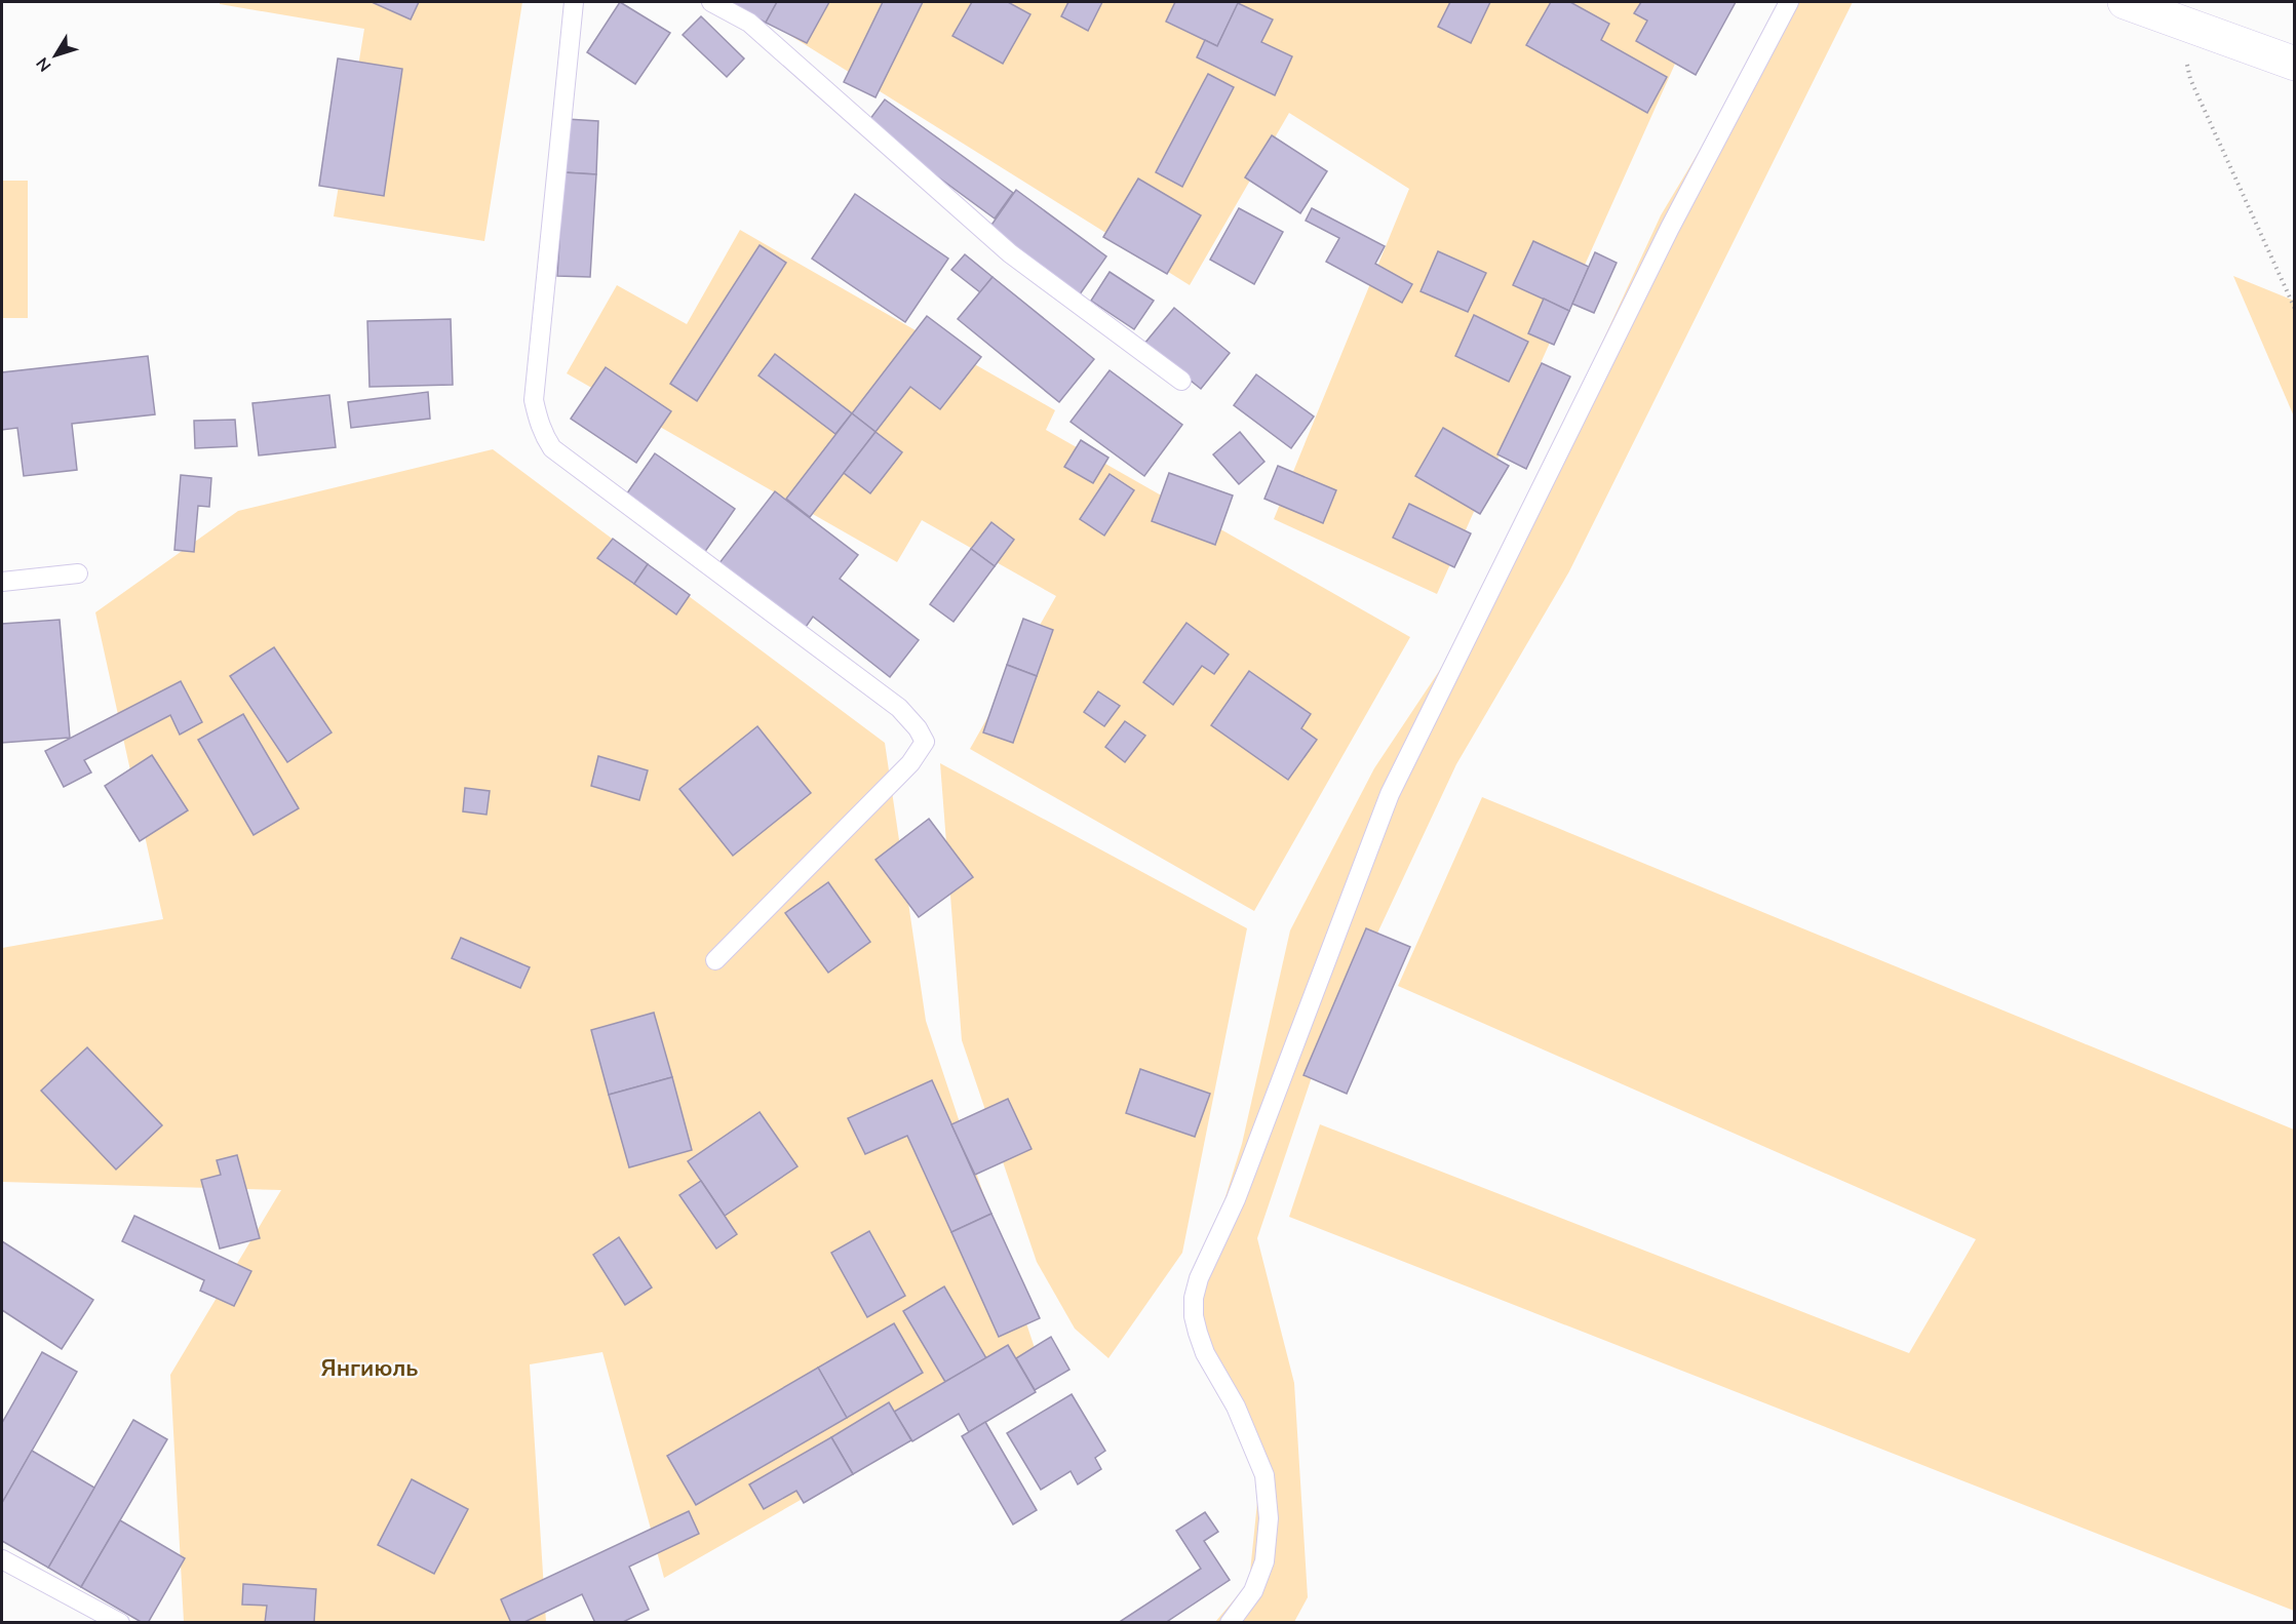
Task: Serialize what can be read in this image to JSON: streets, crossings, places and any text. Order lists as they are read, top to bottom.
{
  "districts": ["Янгиюль"],
  "north": "bottom left"
}
